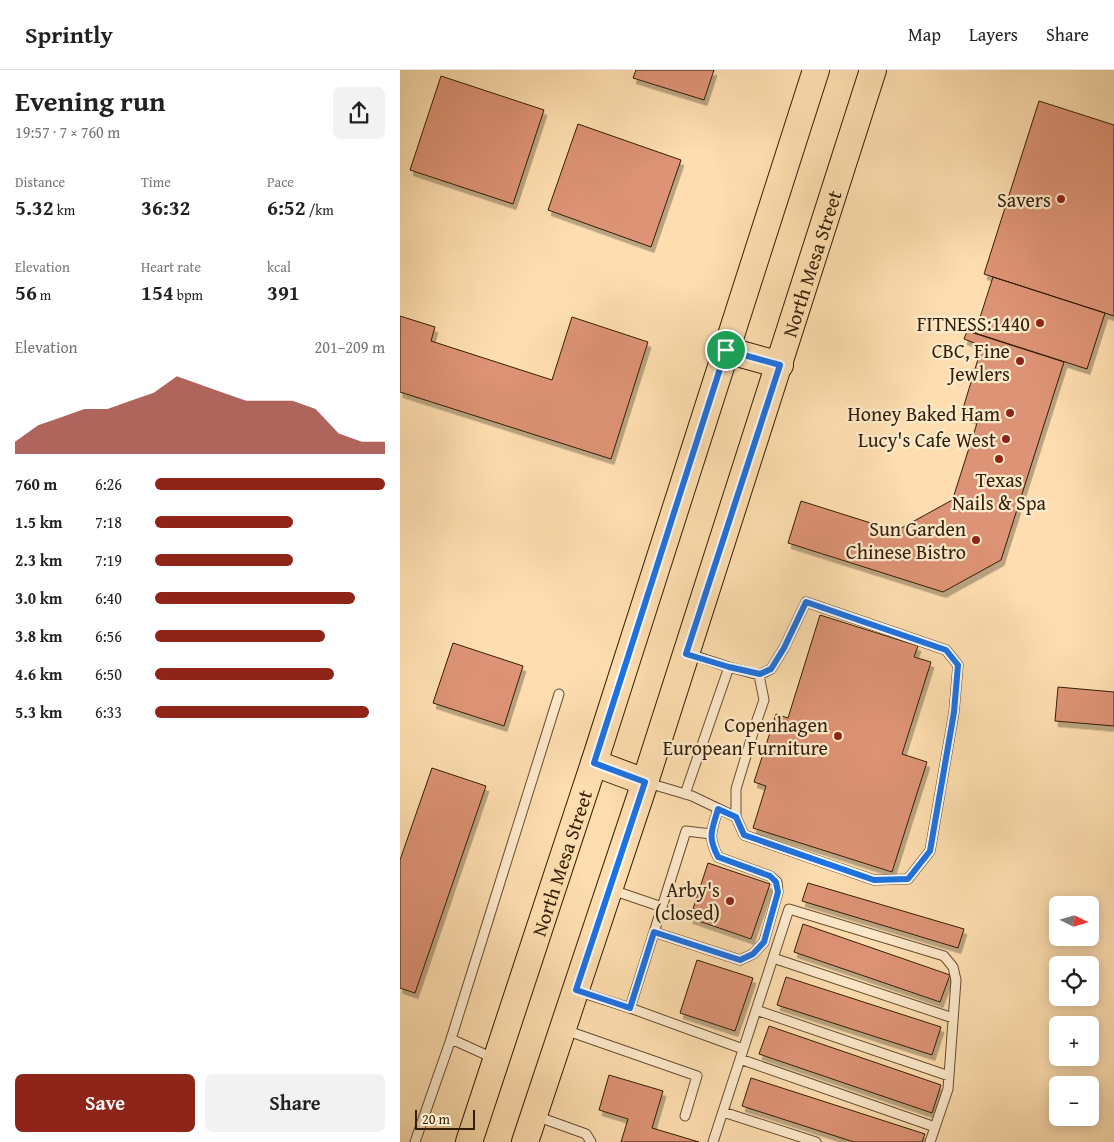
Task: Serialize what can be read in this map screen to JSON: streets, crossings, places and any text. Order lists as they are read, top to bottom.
{
  "streets": {
    "main road": ["North Mesa Street"]
  },
  "places": [
    "Savers",
    "FITNESS:1440",
    "CBC, Fine Jewlers",
    "Honey Baked Ham",
    "Lucy's Cafe West",
    "Texas Nails & Spa",
    "Sun Garden Chinese Bistro",
    "Copenhagen European Furniture",
    "Arby's (closed)"
  ],
  "scale_bar": "20 m",
  "north": "right",
  "page": {
    "header": "Sprintly",
    "nav": ["Map", "Layers", "Share"],
    "heading": ["Evening run", "19:57 · 7 × 760 m"],
    "stats": [
      ["Distance", "5.32 km"],
      ["Time", "36:32"],
      ["Pace", "6:52 /km"],
      ["Elevation", "56 m"],
      ["Heart rate", "154 bpm"],
      ["kcal", "391"]
    ],
    "chart": ["Elevation", "201–209 m"],
    "list": [
      {
        "name": "760 m",
        "note": "6:26"
      },
      {
        "name": "1.5 km",
        "note": "7:18"
      },
      {
        "name": "2.3 km",
        "note": "7:19"
      },
      {
        "name": "3.0 km",
        "note": "6:40"
      },
      {
        "name": "3.8 km",
        "note": "6:56"
      },
      {
        "name": "4.6 km",
        "note": "6:50"
      },
      {
        "name": "5.3 km",
        "note": "6:33"
      }
    ],
    "map_buttons": ["+", "−"],
    "buttons": ["Save", "Share"],
    "scale": "20 m"
  }
}
